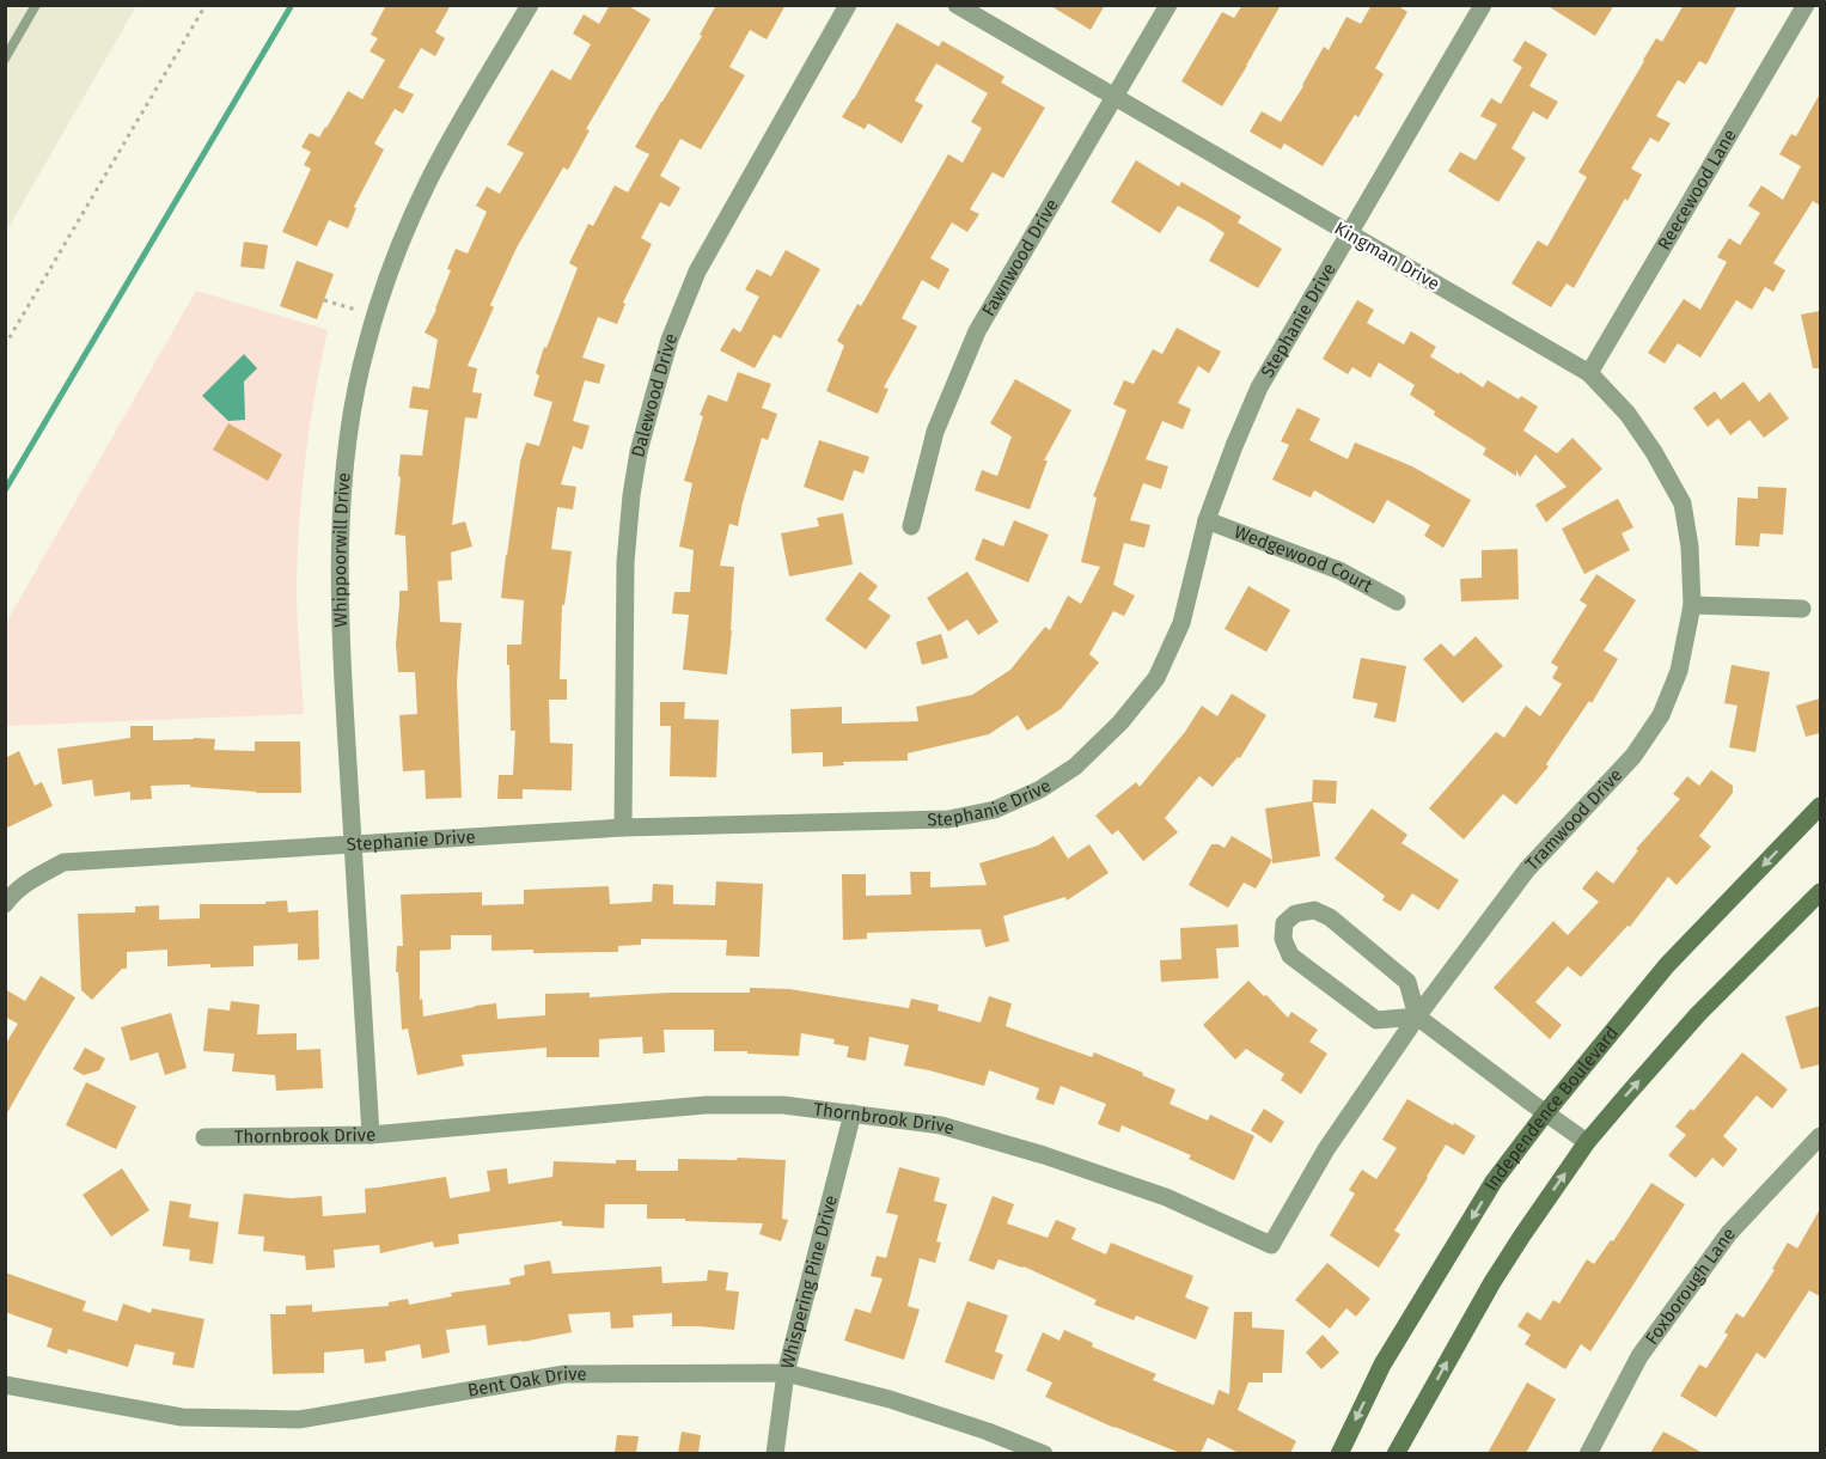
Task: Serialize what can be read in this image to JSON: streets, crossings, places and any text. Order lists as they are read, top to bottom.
{
  "streets": {
    "main road": ["Independence Boulevard"],
    "street": [
      "Reecewood Lane",
      "Kingman Drive",
      "Fawnwood Drive",
      "Stephanie Drive",
      "Dalewood Drive",
      "Whippoorwill Drive",
      "Wedgewood Court",
      "Tramwood Drive",
      "Thornbrook Drive",
      "Whispering Pine Drive",
      "Foxborough Lane",
      "Bent Oak Drive"
    ]
  },
  "crossings": [
    ["Reecewood Lane", "Kingman Drive"],
    ["Kingman Drive", "Fawnwood Drive"],
    ["Kingman Drive", "Stephanie Drive"],
    ["Kingman Drive", "Tramwood Drive"],
    ["Stephanie Drive", "Dalewood Drive"],
    ["Stephanie Drive", "Whippoorwill Drive"],
    ["Stephanie Drive", "Wedgewood Court"],
    ["Whippoorwill Drive", "Thornbrook Drive"],
    ["Tramwood Drive", "Thornbrook Drive"],
    ["Thornbrook Drive", "Whispering Pine Drive"],
    ["Whispering Pine Drive", "Bent Oak Drive"]
  ]
}
